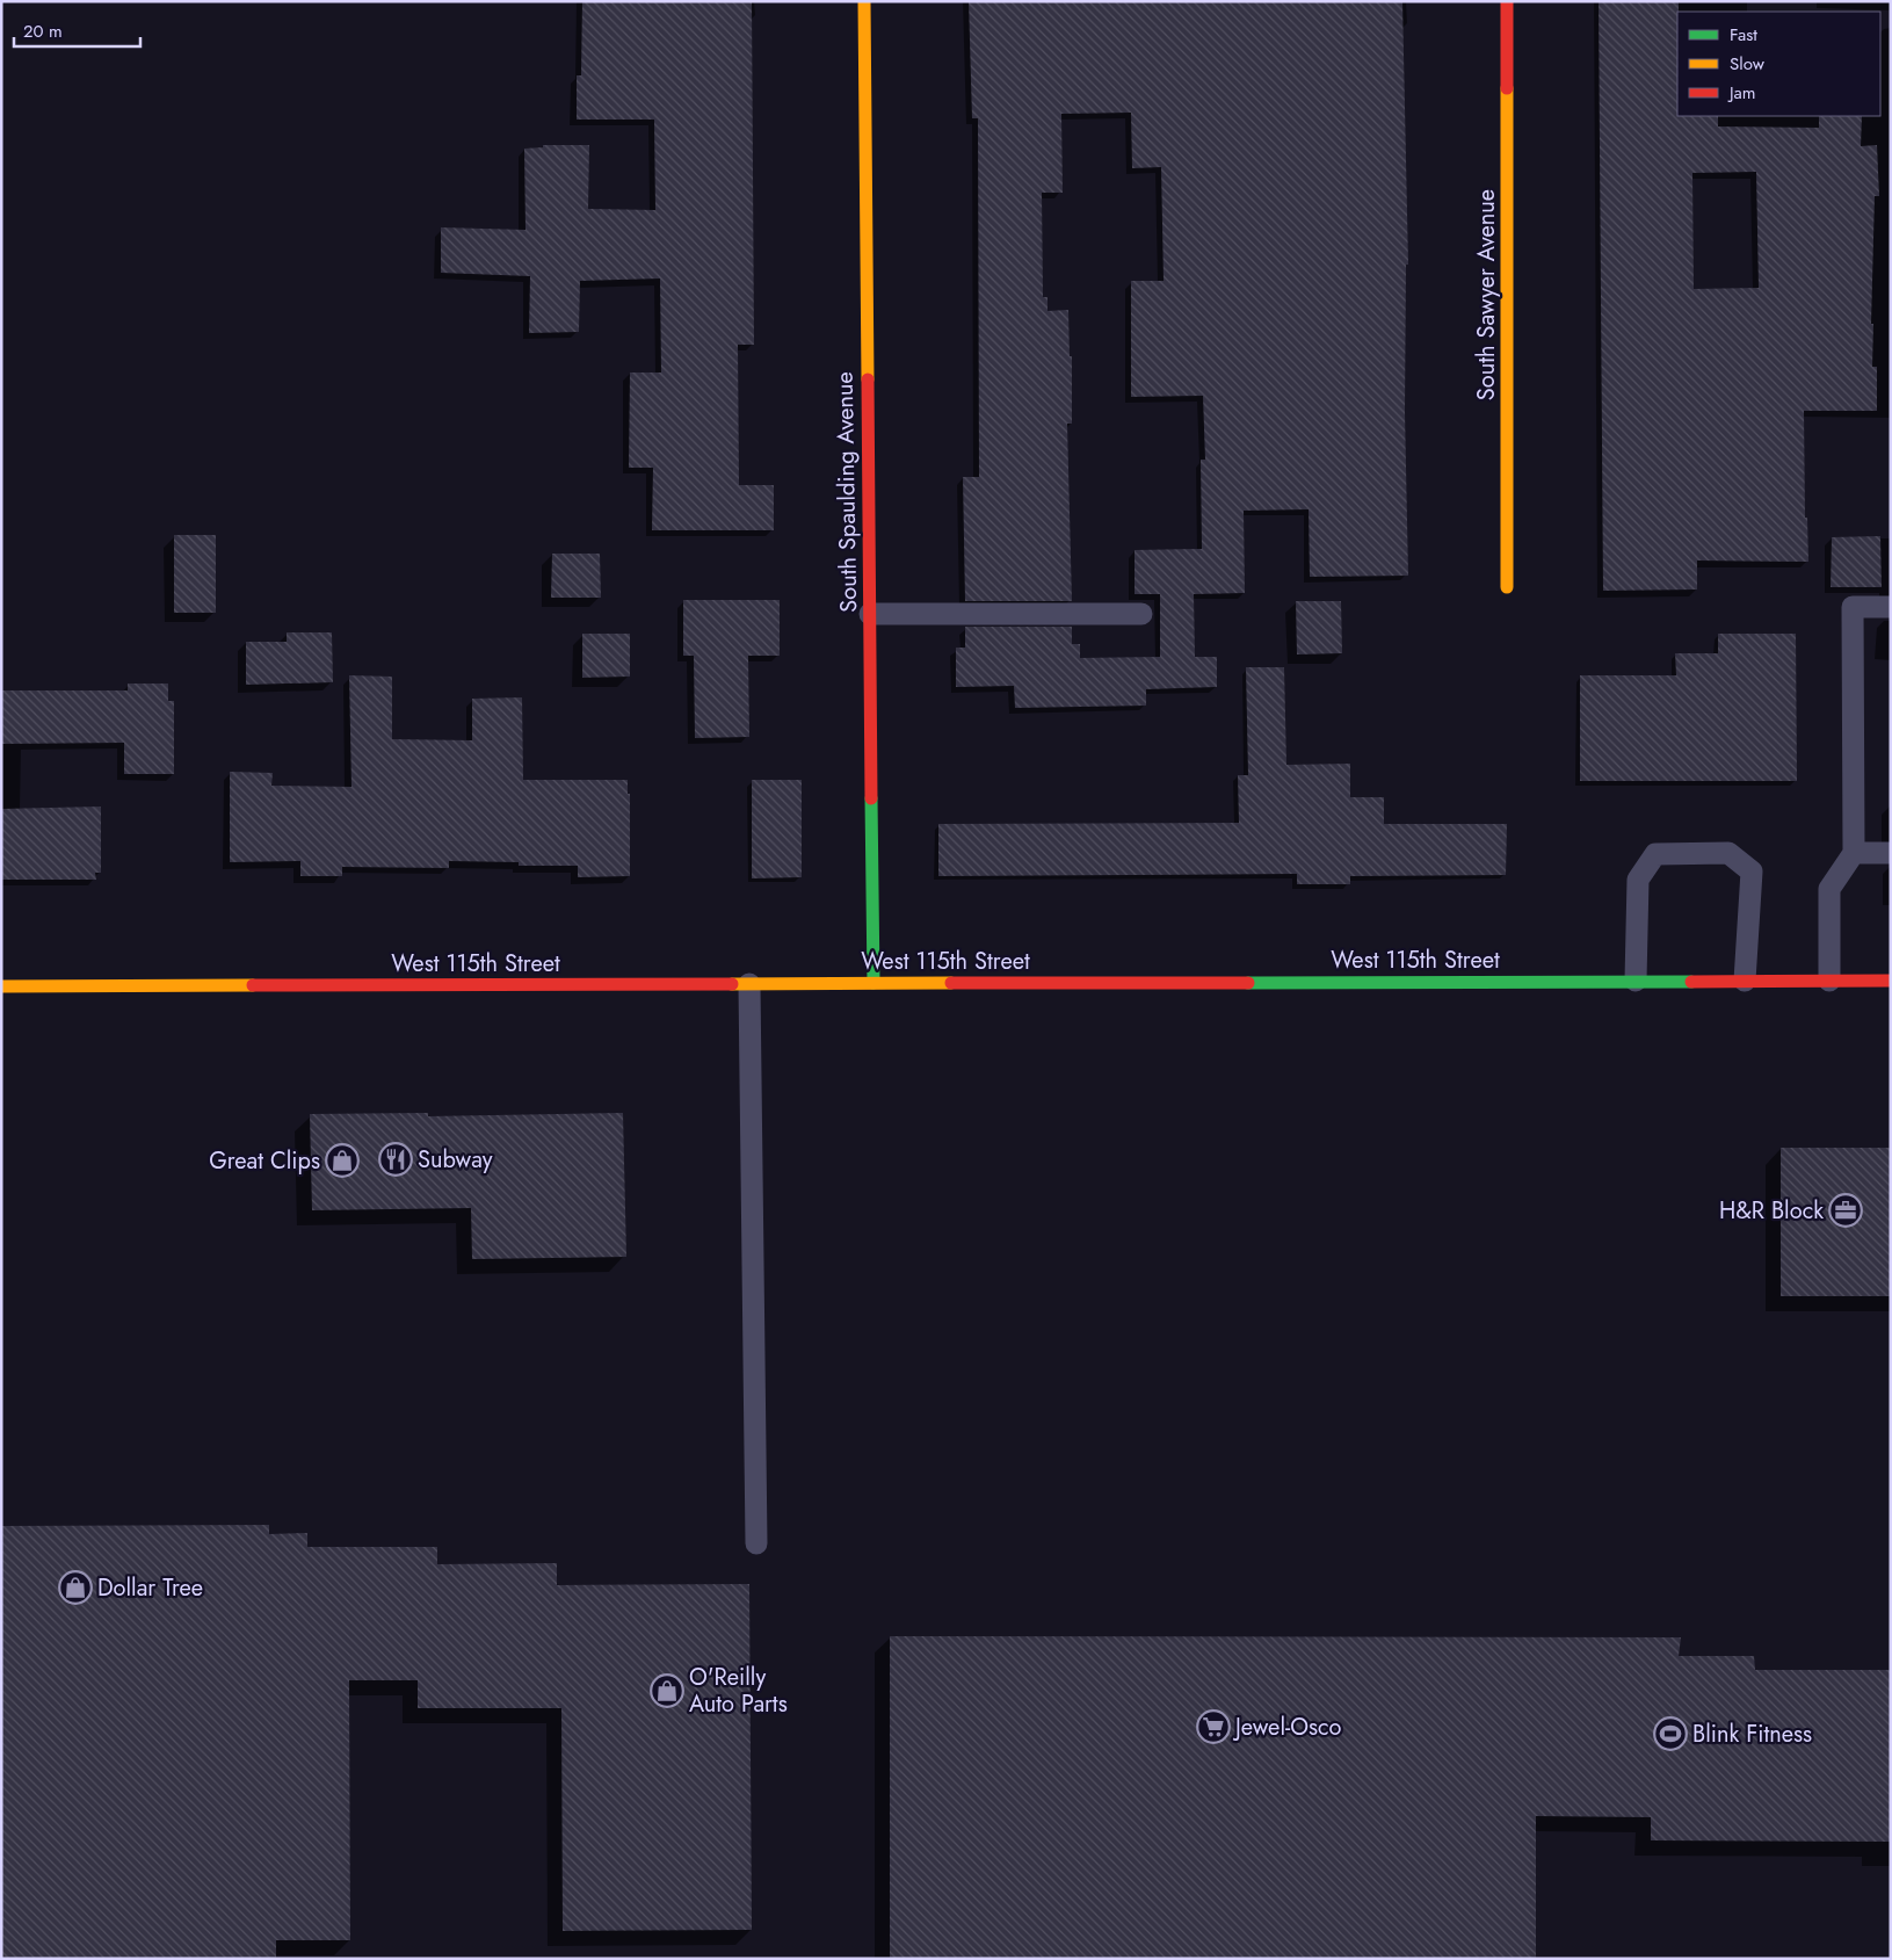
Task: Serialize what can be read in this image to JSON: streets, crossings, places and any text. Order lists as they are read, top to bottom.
{
  "streets": {
    "street": ["South Sawyer Avenue", "South Spaulding Avenue", "West 115th Street"]
  },
  "crossings": [
    ["South Spaulding Avenue", "West 115th Street"]
  ],
  "places": {
    "restaurant": ["Subway"],
    "shop": ["Great Clips", "Dollar Tree", "O'Reilly Auto Parts"],
    "office": ["H&R Block"],
    "supermarket": ["Jewel-Osco"],
    "sports": ["Blink Fitness"]
  },
  "legend": ["Fast", "Slow", "Jam"],
  "scale_bar": "20 m"
}
